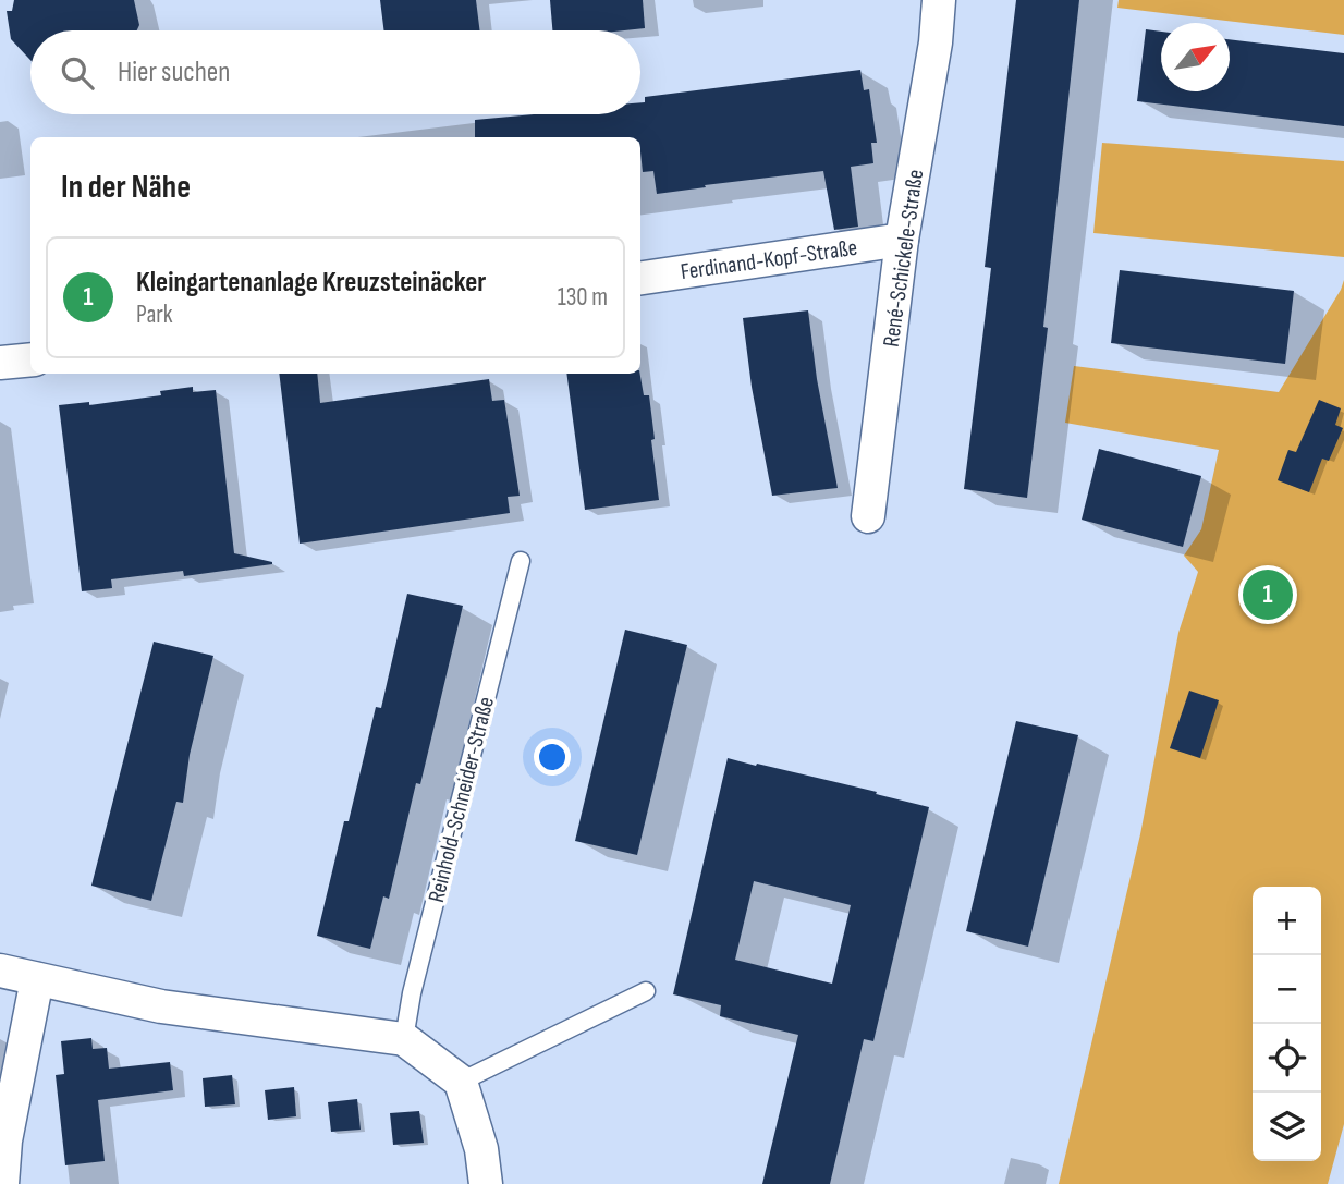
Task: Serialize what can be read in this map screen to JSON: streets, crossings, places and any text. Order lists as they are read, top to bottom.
{
  "streets": {
    "street": ["René-Schickele-Straße", "Ferdinand-Kopf-Straße"],
    "lane": ["Reinhold-Schneider-Straße"]
  },
  "crossings": [
    ["René-Schickele-Straße", "Ferdinand-Kopf-Straße"]
  ],
  "north": "top right",
  "page": {
    "search": "Hier suchen",
    "heading": "In der Nähe",
    "list": [
      {
        "mark": "1",
        "name": "Kleingartenanlage Kreuzsteinäcker",
        "note": "Park",
        "value": "130 m"
      }
    ],
    "pins": "1",
    "map_buttons": ["+", "−"]
  }
}
